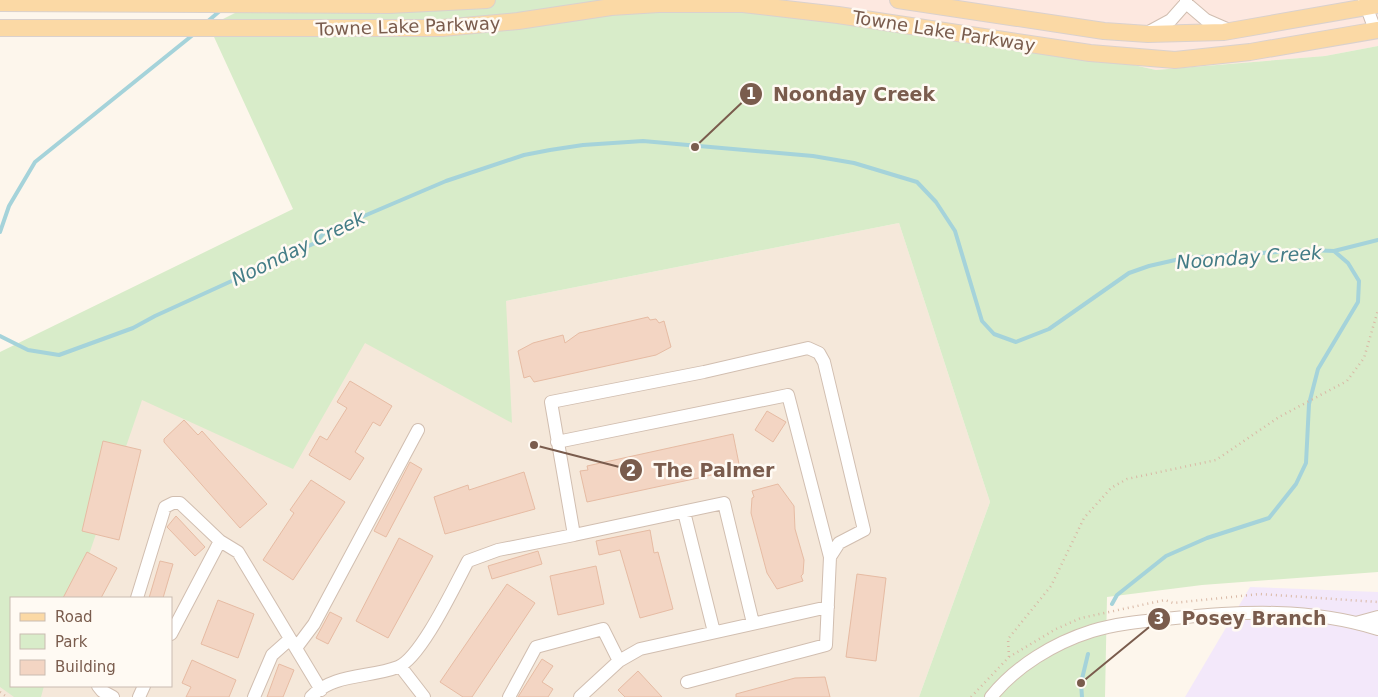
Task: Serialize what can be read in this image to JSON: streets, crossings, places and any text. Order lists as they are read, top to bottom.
{
  "streets": {
    "main road": ["Towne Lake Parkway"]
  },
  "water": ["Noonday Creek"],
  "places": ["Noonday Creek", "The Palmer", "Posey Branch"],
  "legend": ["Road", "Park", "Building"]
}
